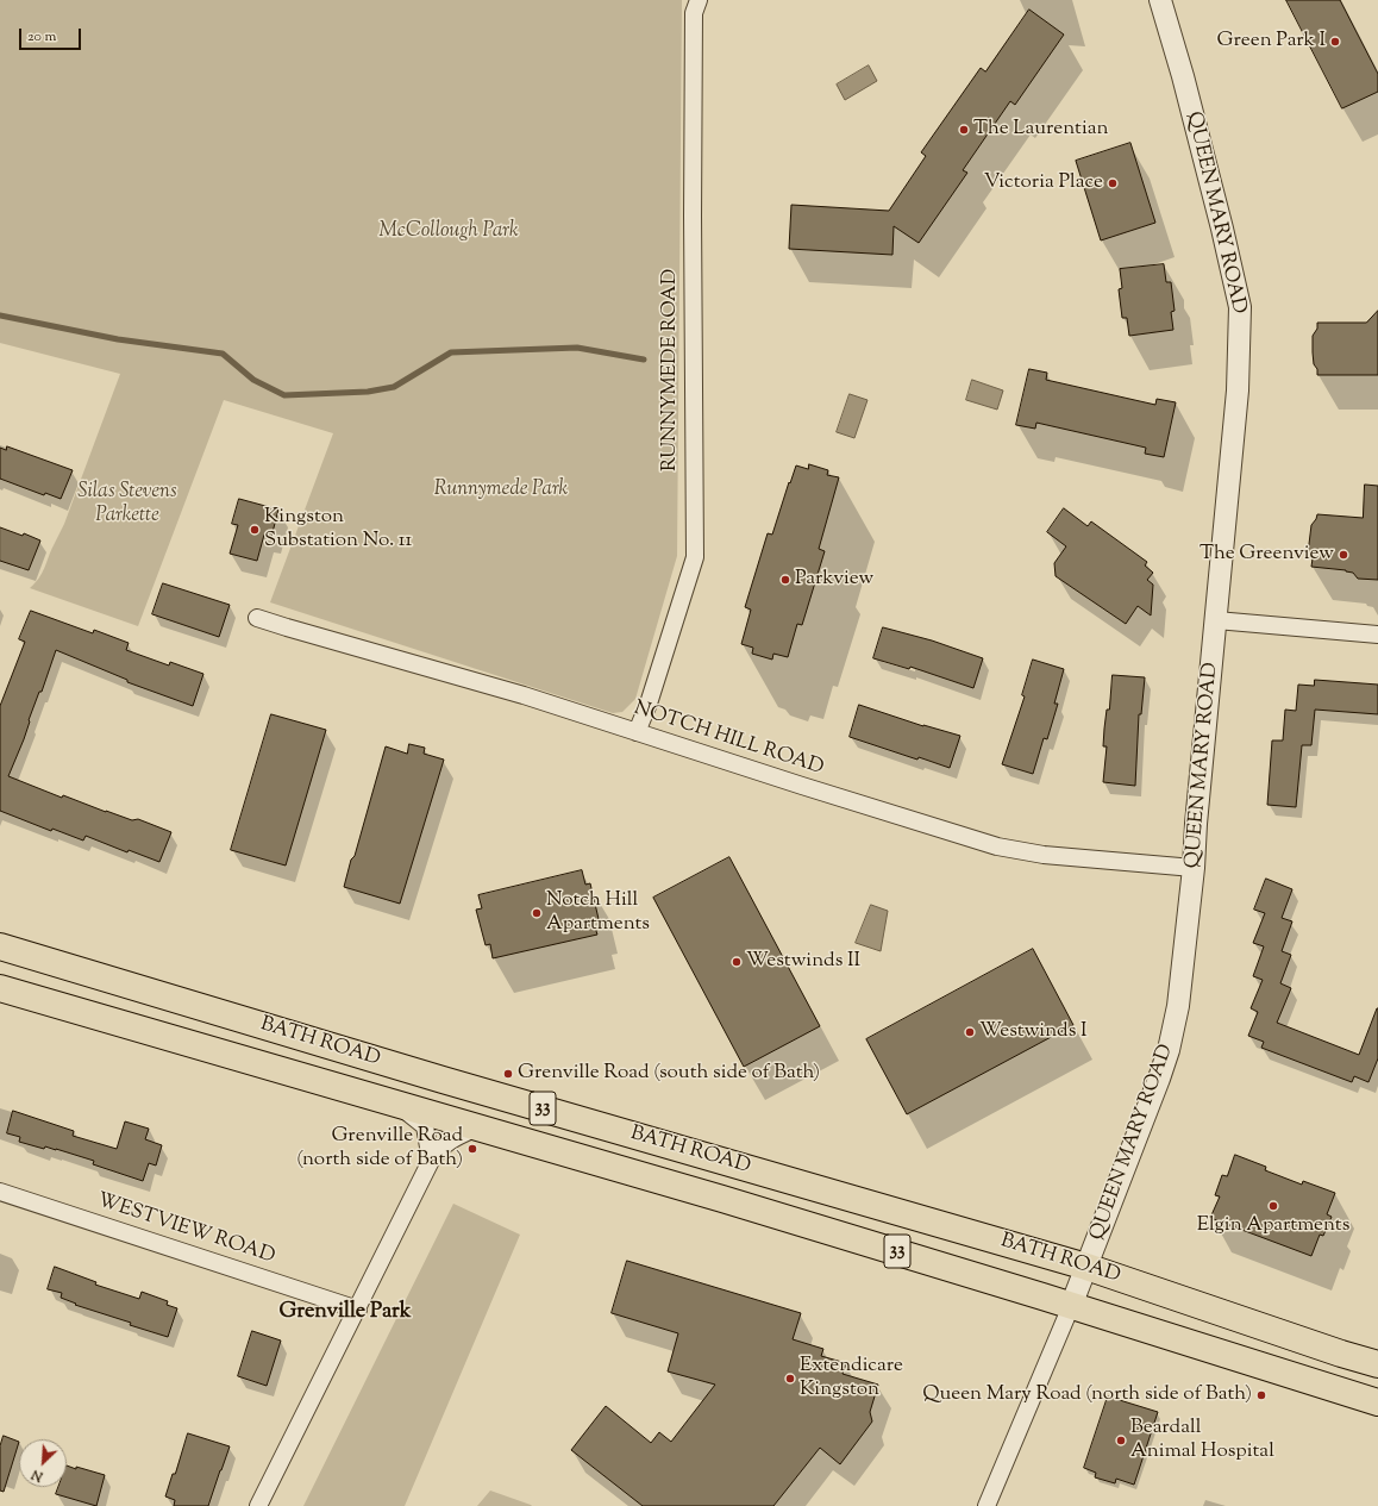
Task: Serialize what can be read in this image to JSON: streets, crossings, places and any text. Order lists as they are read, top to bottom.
{
  "streets": {
    "main road": ["BATH ROAD", "33"],
    "street": [
      "QUEEN MARY ROAD",
      "RUNNYMEDE ROAD",
      "NOTCH HILL ROAD",
      "WESTVIEW ROAD"
    ]
  },
  "crossings": [
    ["QUEEN MARY ROAD", "NOTCH HILL ROAD"],
    ["QUEEN MARY ROAD", "BATH ROAD"],
    ["RUNNYMEDE ROAD", "NOTCH HILL ROAD"]
  ],
  "districts": ["Grenville Park"],
  "parks": ["McCollough Park", "Runnymede Park", "Silas Stevens Parkette"],
  "places": [
    "Green Park I",
    "The Laurentian",
    "Victoria Place",
    "Kingston Substation No. 11",
    "The Greenview",
    "Parkview",
    "Notch Hill Apartments",
    "Westwinds II",
    "Westwinds I",
    "Grenville Road (south side of Bath)",
    "Grenville Road (north side of Bath)",
    "Elgin Apartments",
    "Extendicare Kingston",
    "Queen Mary Road (north side of Bath)",
    "Beardall Animal Hospital"
  ],
  "scale_bar": "20 m",
  "north": "bottom left"
}
